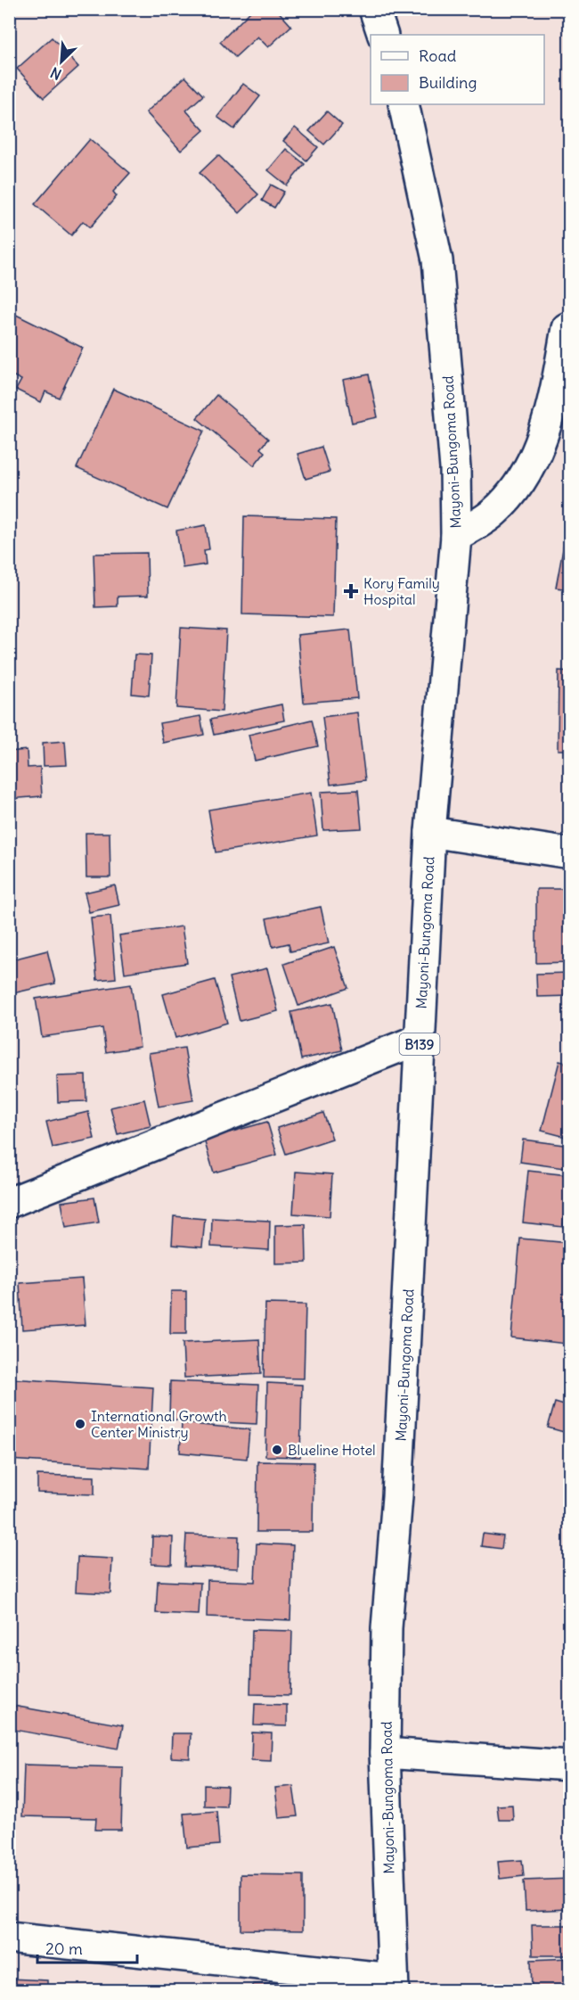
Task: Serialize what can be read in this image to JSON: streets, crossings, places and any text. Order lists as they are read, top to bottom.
{
  "streets": {
    "main road": ["Mayoni-Bungoma Road", "B139"]
  },
  "places": {
    "health": ["Kory Family Hospital"],
    "other": ["International Growth Center Ministry", "Blueline Hotel"]
  },
  "legend": ["Road", "Building"],
  "scale_bar": "20 m",
  "north": "bottom left"
}
